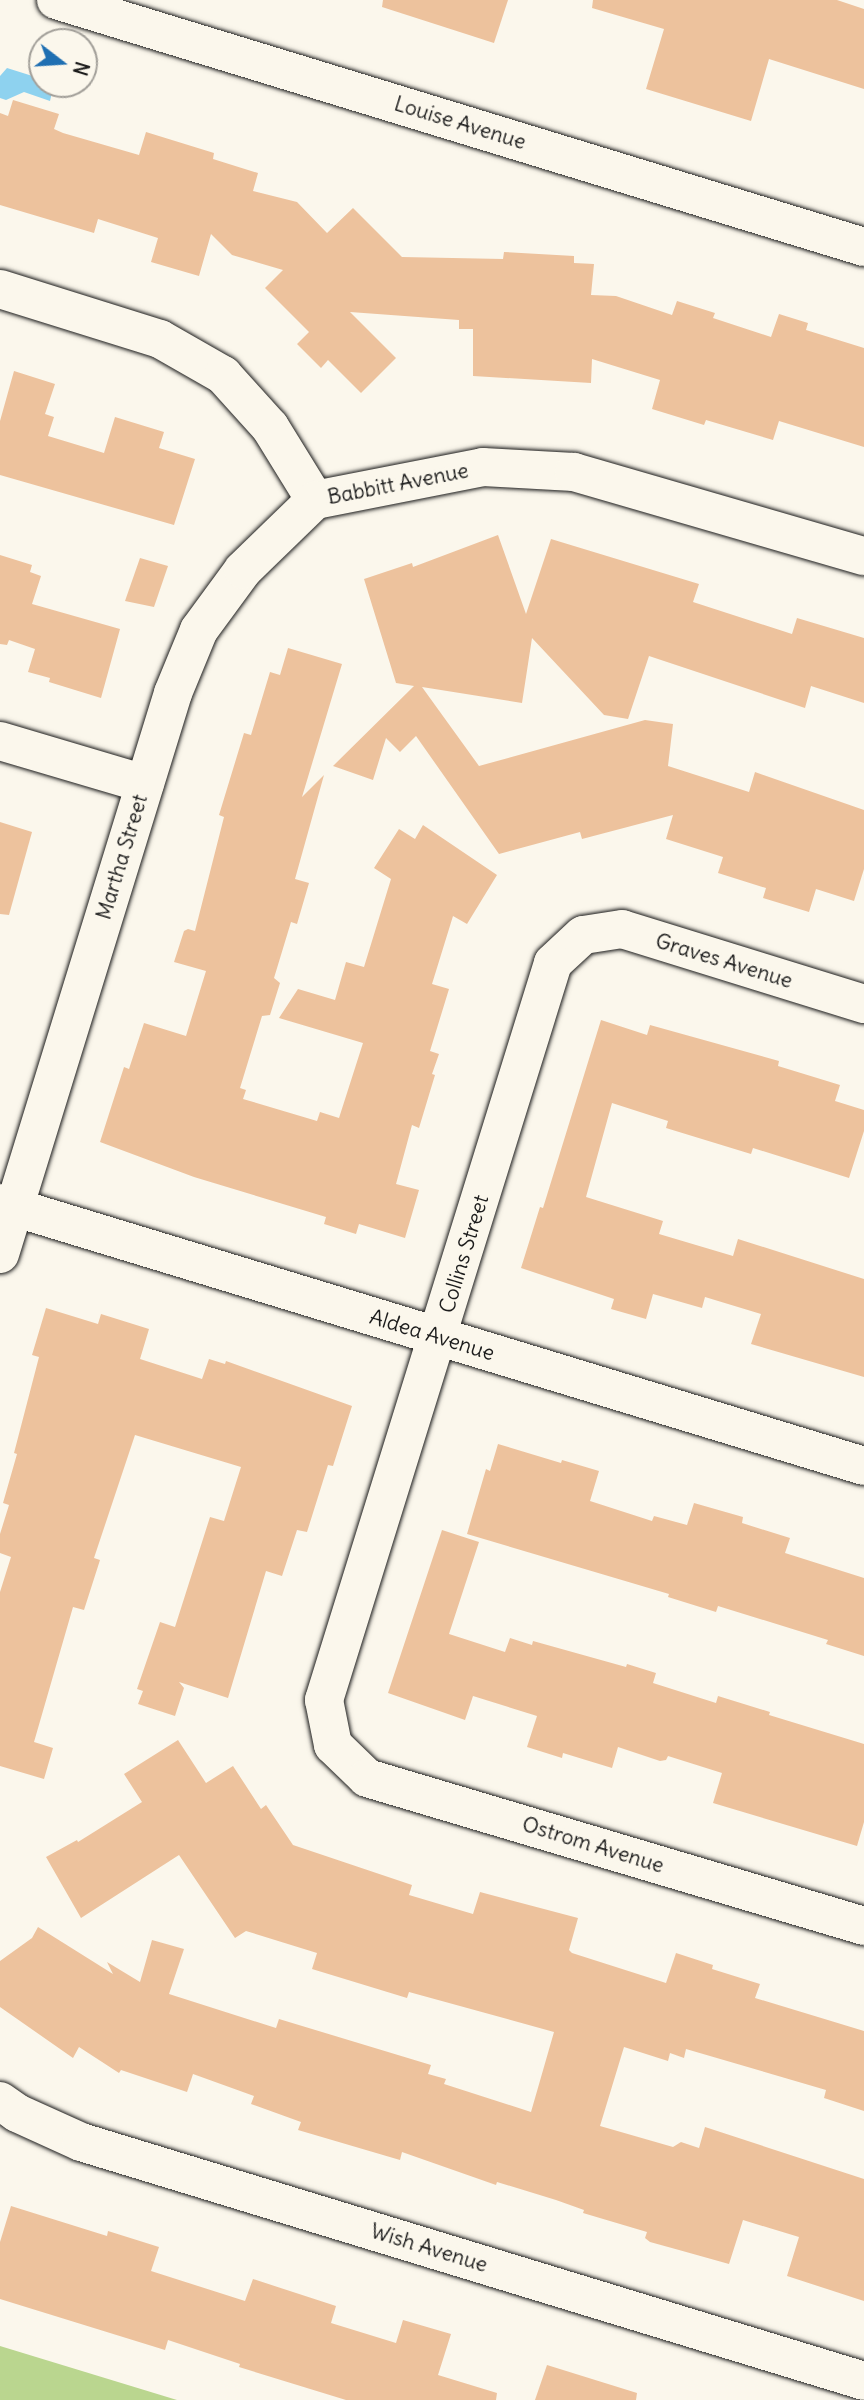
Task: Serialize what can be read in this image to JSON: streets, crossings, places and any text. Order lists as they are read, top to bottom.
{
  "streets": {
    "street": [
      "Louise Avenue",
      "Babbitt Avenue",
      "Martha Street",
      "Graves Avenue",
      "Collins Street",
      "Aldea Avenue",
      "Ostrom Avenue",
      "Wish Avenue"
    ]
  },
  "crossings": [
    ["Babbitt Avenue", "Martha Street"],
    ["Martha Street", "Aldea Avenue"],
    ["Graves Avenue", "Collins Street"],
    ["Collins Street", "Aldea Avenue"],
    ["Collins Street", "Ostrom Avenue"]
  ],
  "north": "right"
}
